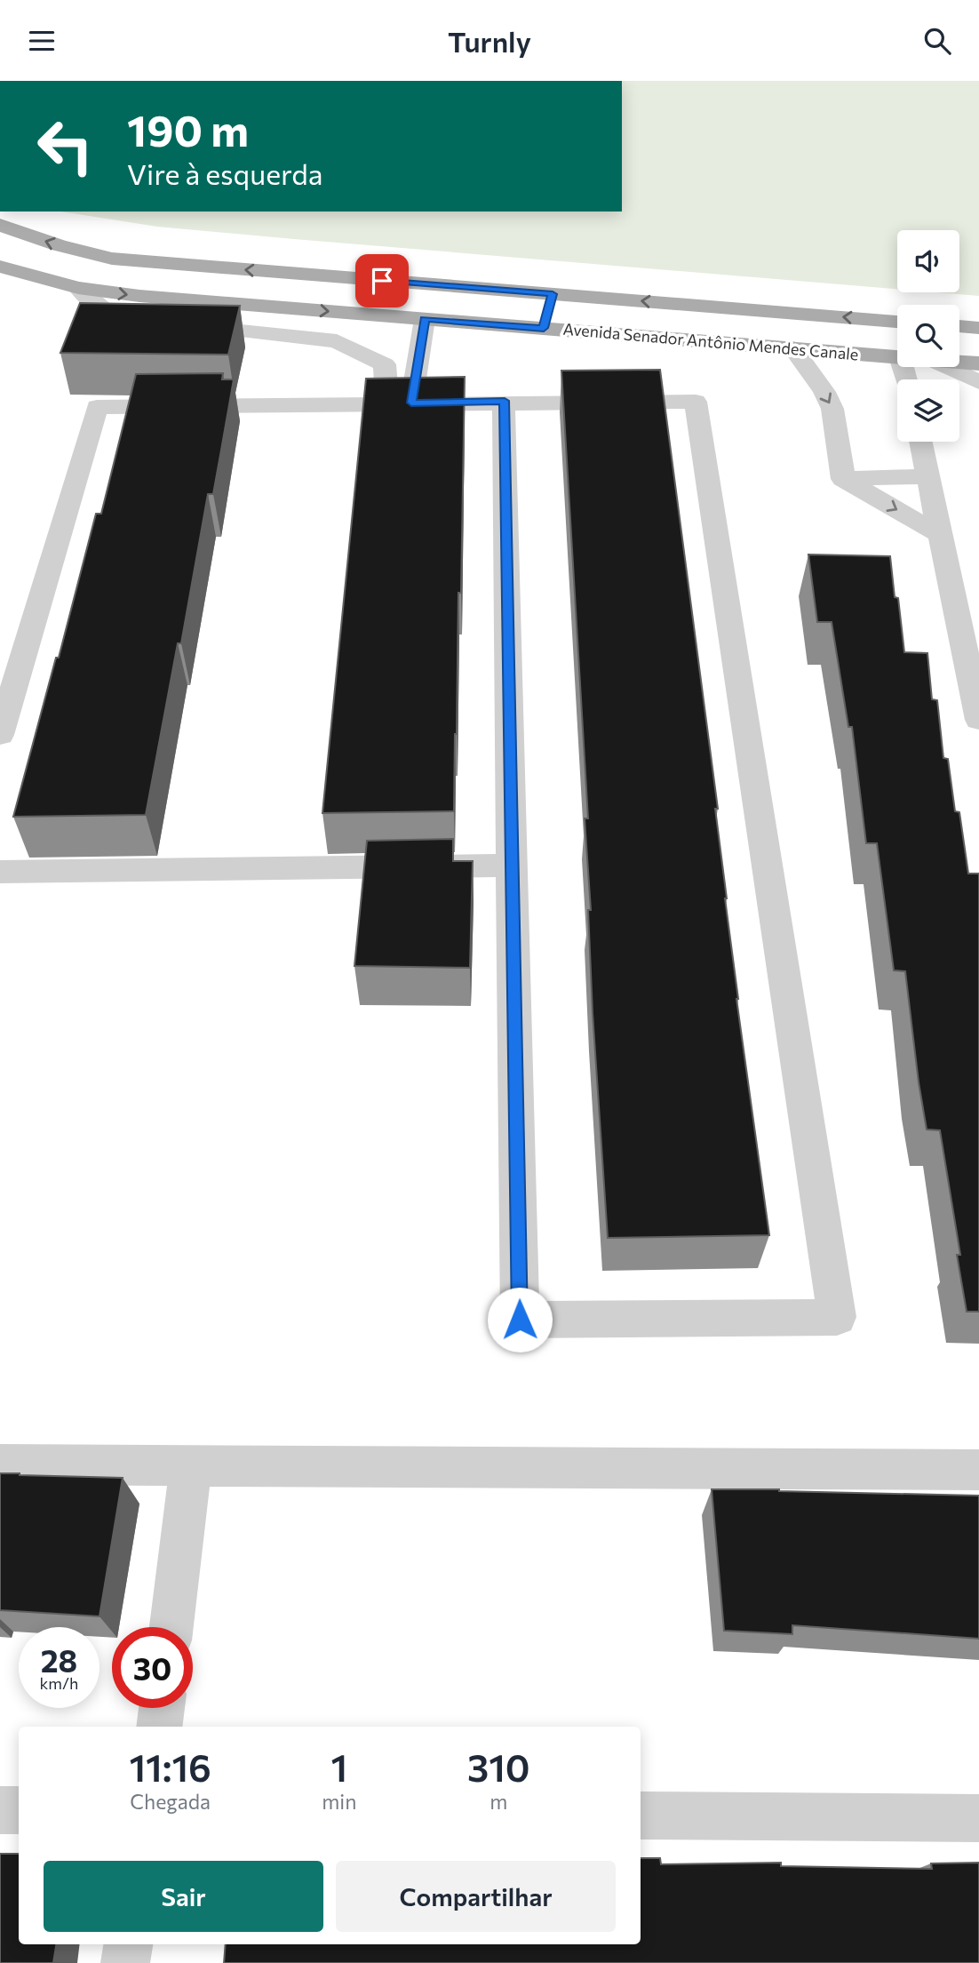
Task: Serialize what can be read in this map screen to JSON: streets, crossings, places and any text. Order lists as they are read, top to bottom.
{
  "streets": {
    "main road": ["Avenida Senador Antônio Mendes Canale"]
  },
  "page": {
    "header": "Turnly",
    "turn": ["190 m", "Vire à esquerda"],
    "speed": "28 km/h",
    "limit": "30",
    "eta": [
      "11:16",
      "Chegada",
      "1",
      "min",
      "310",
      "m"
    ],
    "buttons": ["Sair", "Compartilhar"]
  }
}
